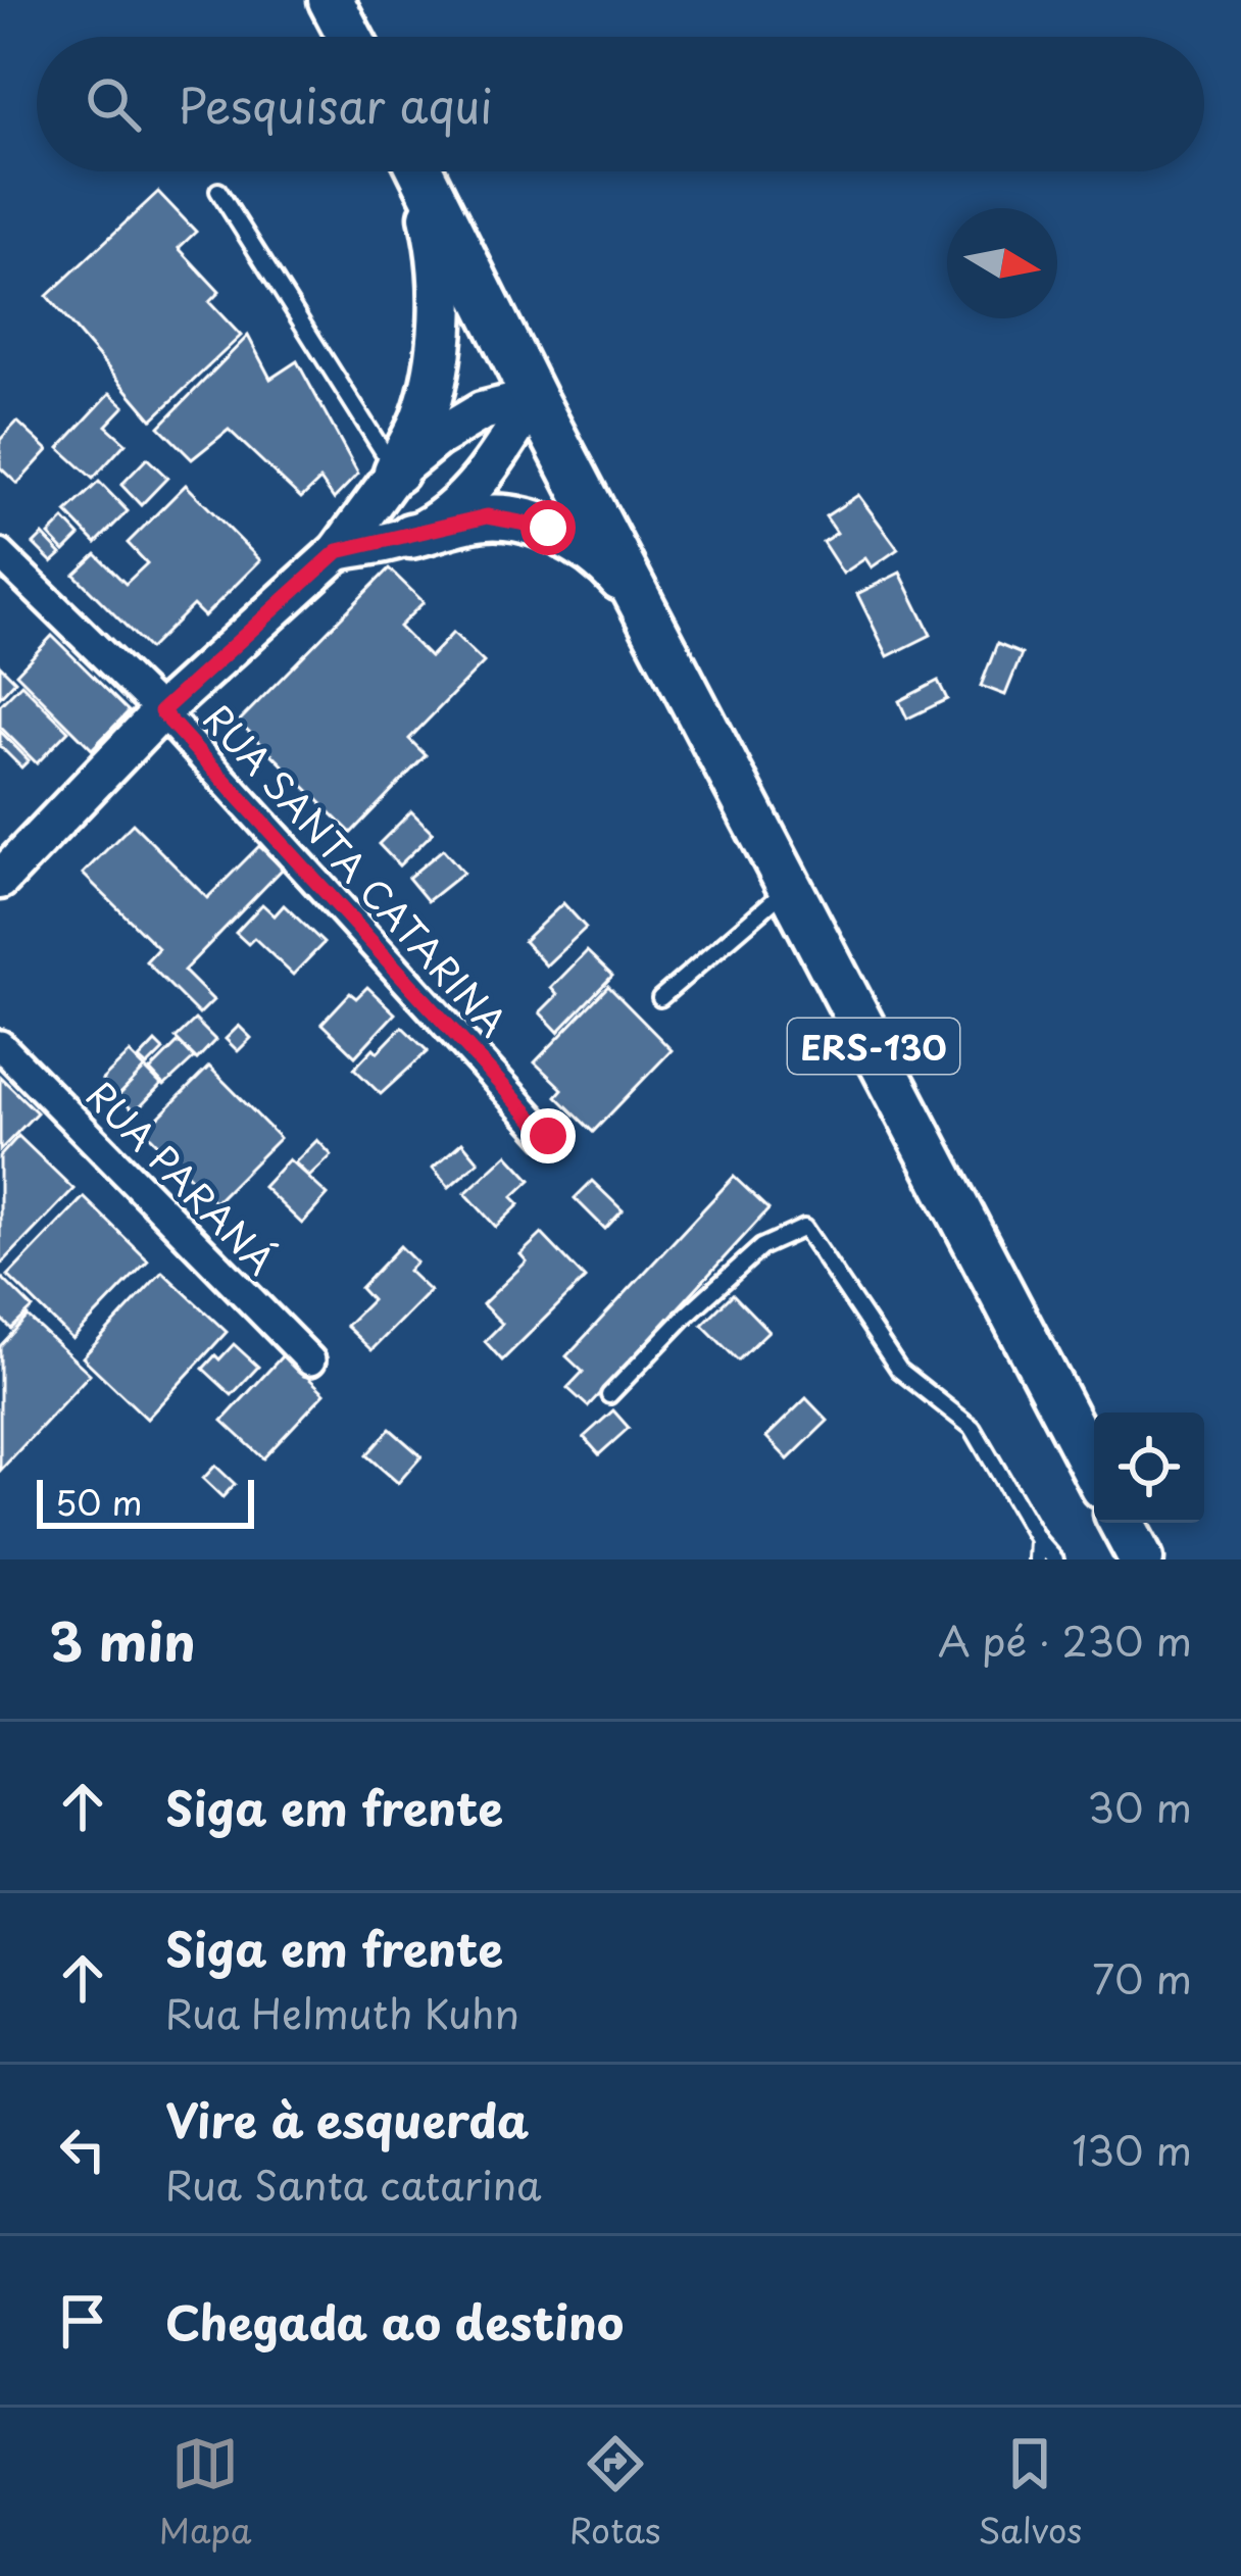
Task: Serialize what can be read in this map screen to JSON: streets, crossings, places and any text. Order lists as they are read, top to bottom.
{
  "streets": {
    "main road": ["ERS-130"],
    "street": ["RUA SANTA CATARINA", "RUA PARANÁ"]
  },
  "scale_bar": "50 m",
  "north": "right",
  "page": {
    "search": "Pesquisar aqui",
    "scale": "50 m",
    "heading": ["3 min", "A pé · 230 m"],
    "list": [
      ["Siga em frente", "30 m"],
      ["Siga em frente", "Rua Helmuth Kuhn", "70 m"],
      ["Vire à esquerda", "Rua Santa catarina", "130 m"],
      "Chegada ao destino"
    ],
    "nav": ["Mapa", "Rotas", "Salvos"]
  }
}
